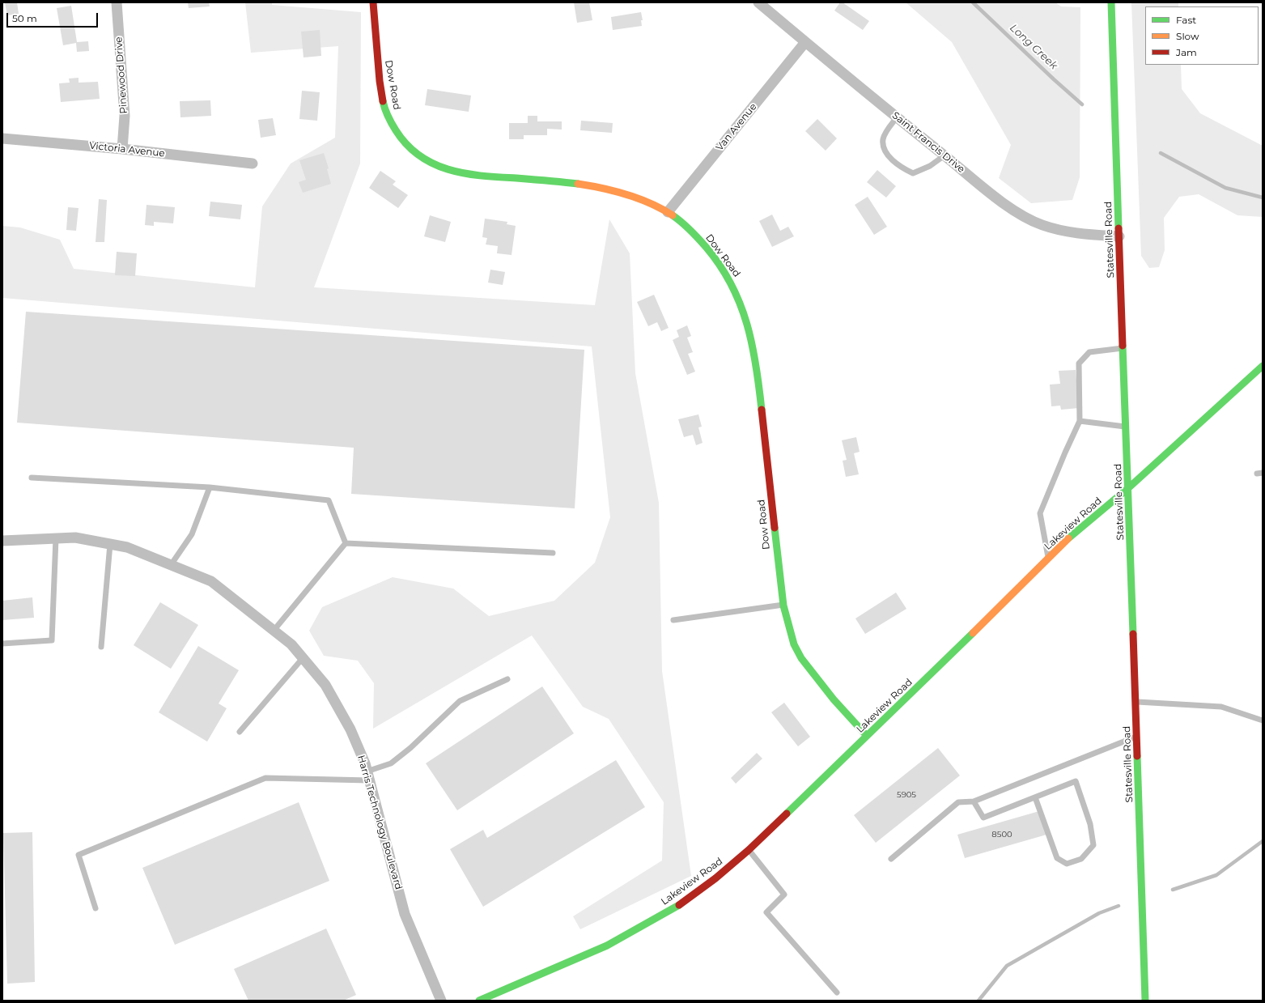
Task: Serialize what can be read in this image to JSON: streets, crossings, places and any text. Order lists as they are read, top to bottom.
{
  "streets": {
    "main road": ["Dow Road", "Statesville Road", "Lakeview Road"],
    "street": [
      "Pinewood Drive",
      "Van Avenue",
      "Saint Francis Drive",
      "Victoria Avenue",
      "Harris Technology Boulevard"
    ]
  },
  "crossings": [
    ["Pinewood Drive", "Victoria Avenue"],
    ["Dow Road", "Van Avenue"],
    ["Dow Road", "Lakeview Road"],
    ["Van Avenue", "Saint Francis Drive"],
    ["Saint Francis Drive", "Statesville Road"],
    ["Statesville Road", "Lakeview Road"]
  ],
  "water": ["Long Creek"],
  "house_numbers": ["5905", "8500"],
  "legend": ["Fast", "Slow", "Jam"],
  "scale_bar": "50 m"
}
